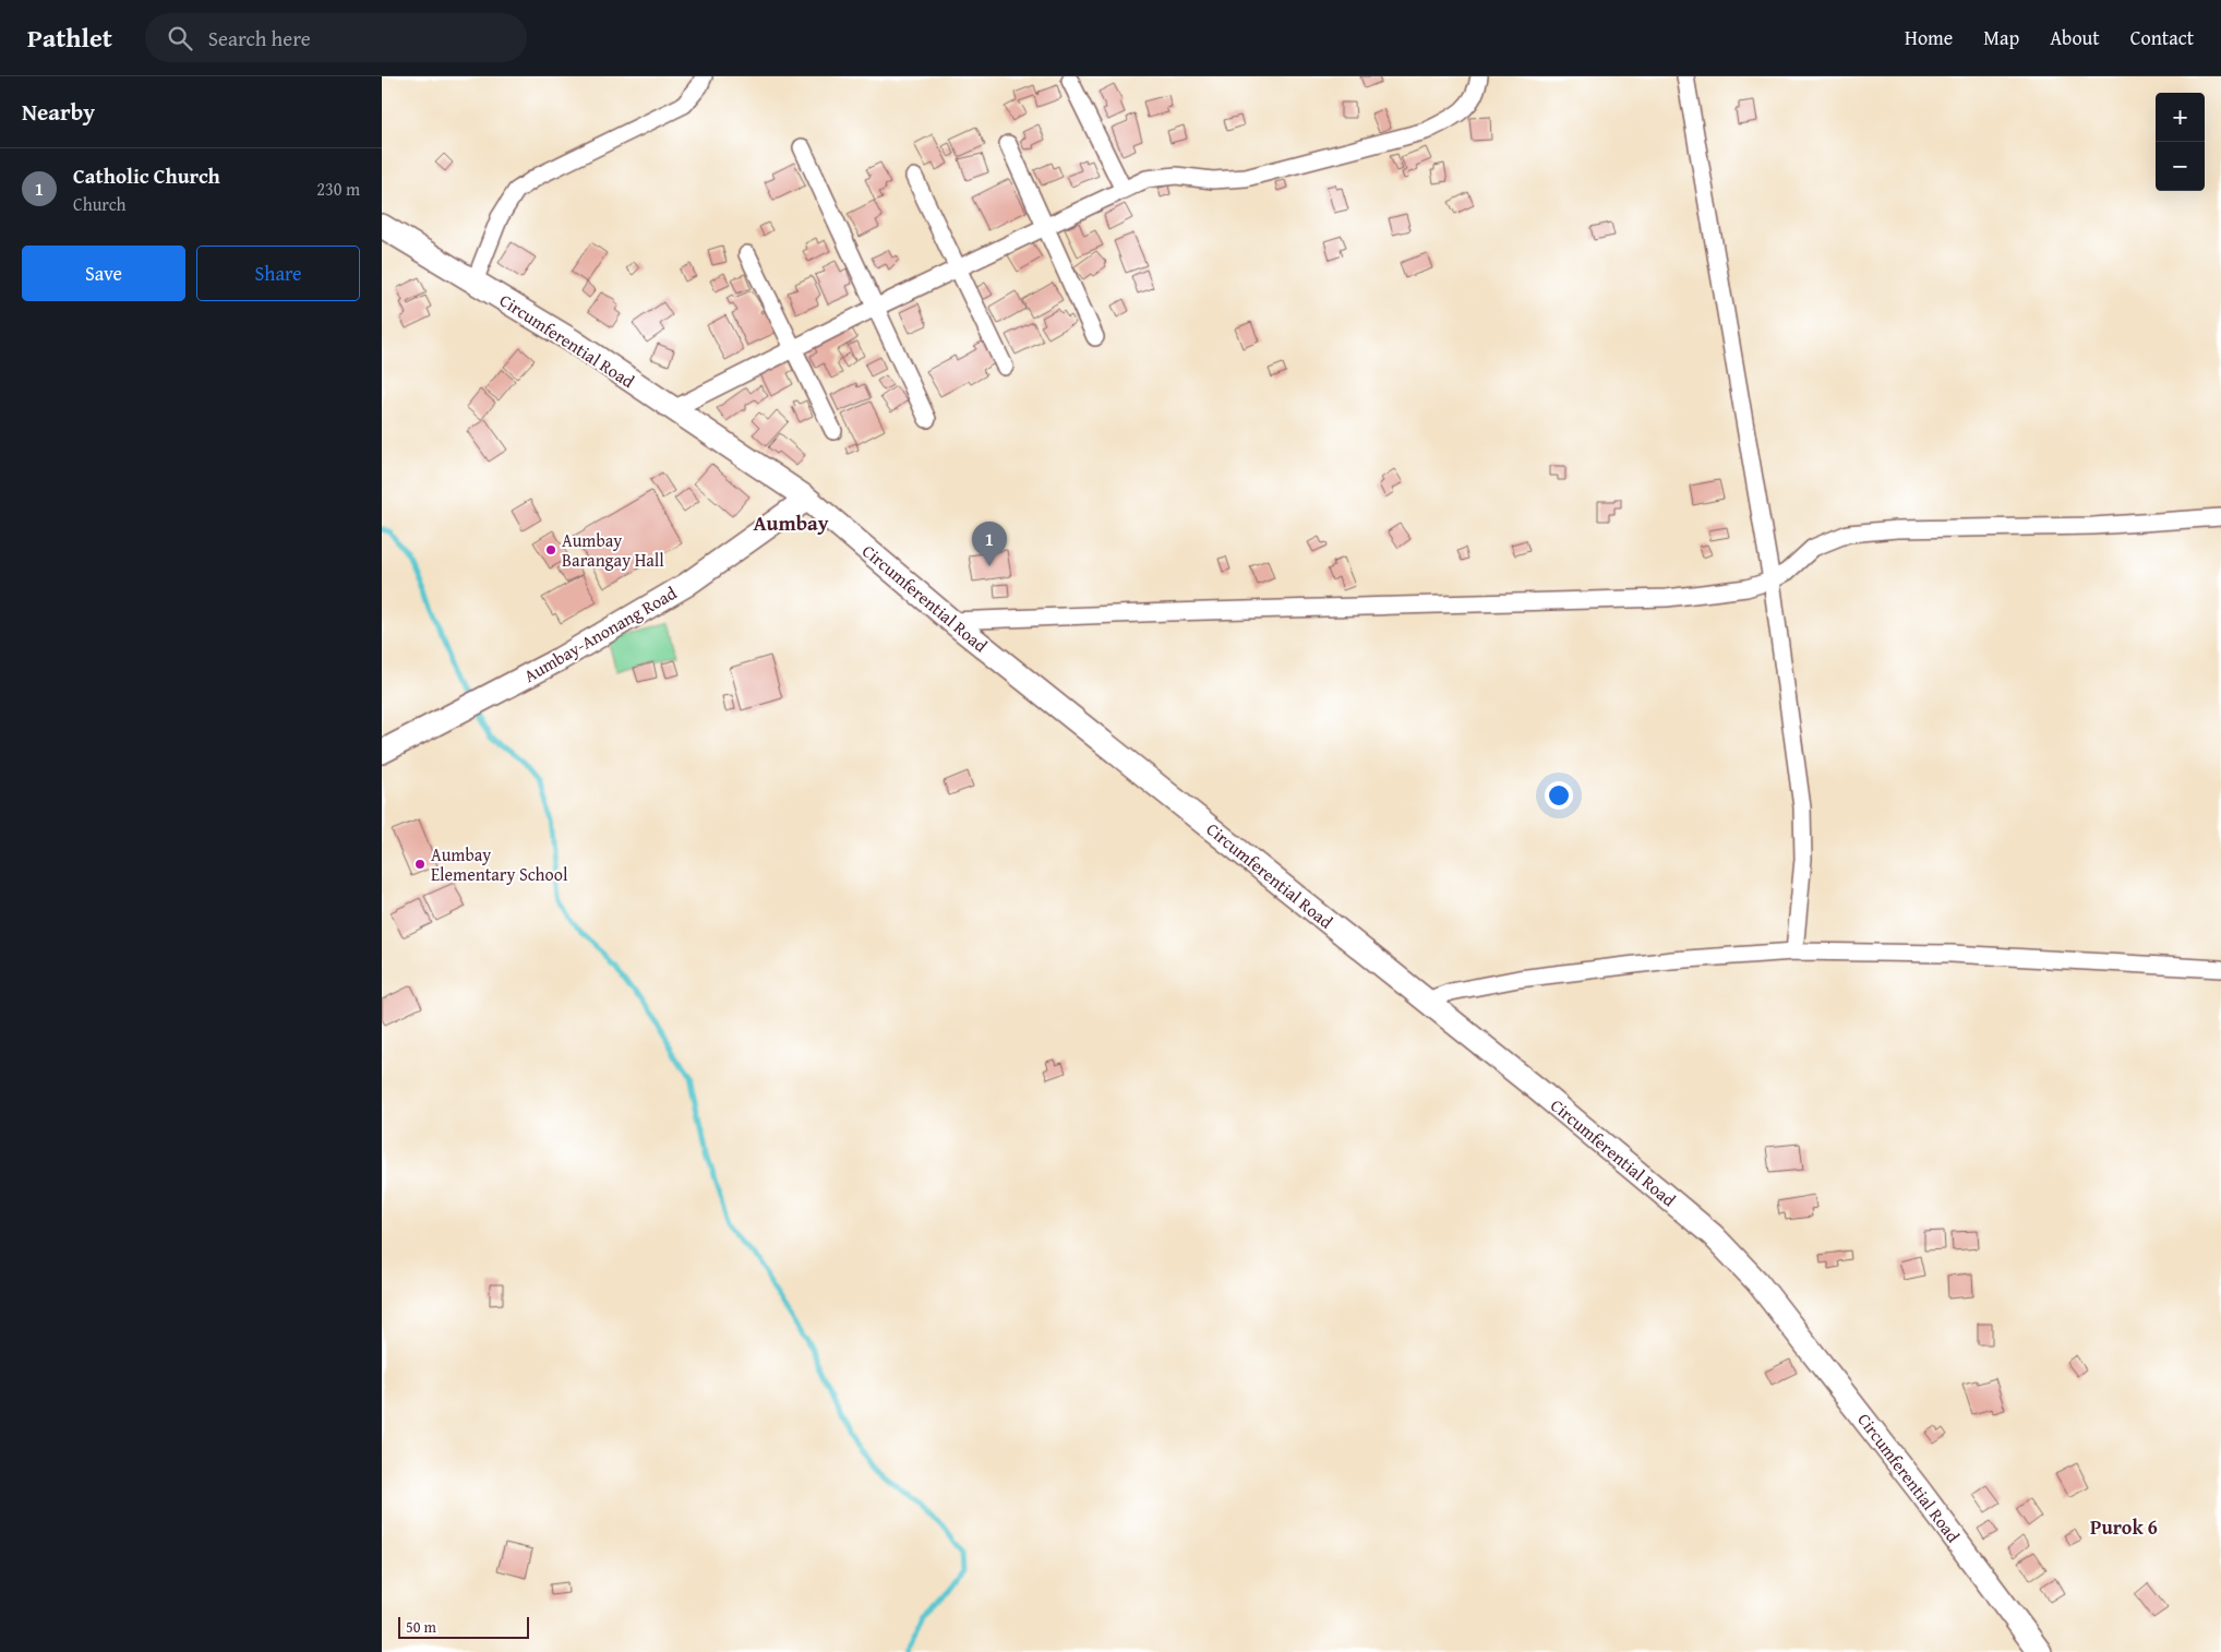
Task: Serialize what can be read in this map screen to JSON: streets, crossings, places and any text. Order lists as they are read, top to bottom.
{
  "streets": {
    "main road": ["Circumferential Road", "Aumbay-Anonang Road"]
  },
  "crossings": [
    ["Circumferential Road", "Aumbay-Anonang Road"]
  ],
  "districts": ["Aumbay", "Purok 6"],
  "places": ["Aumbay Barangay Hall", "Aumbay Elementary School"],
  "scale_bar": "50 m",
  "page": {
    "header": "Pathlet",
    "search": "Search here",
    "nav": [
      "Home",
      "Map",
      "About",
      "Contact"
    ],
    "heading": "Nearby",
    "map_buttons": ["+", "−"],
    "list": [
      {
        "mark": "1",
        "name": "Catholic Church",
        "note": "Church",
        "value": "230 m"
      }
    ],
    "buttons": ["Save", "Share"],
    "pins": "1",
    "scale": "50 m"
  }
}
